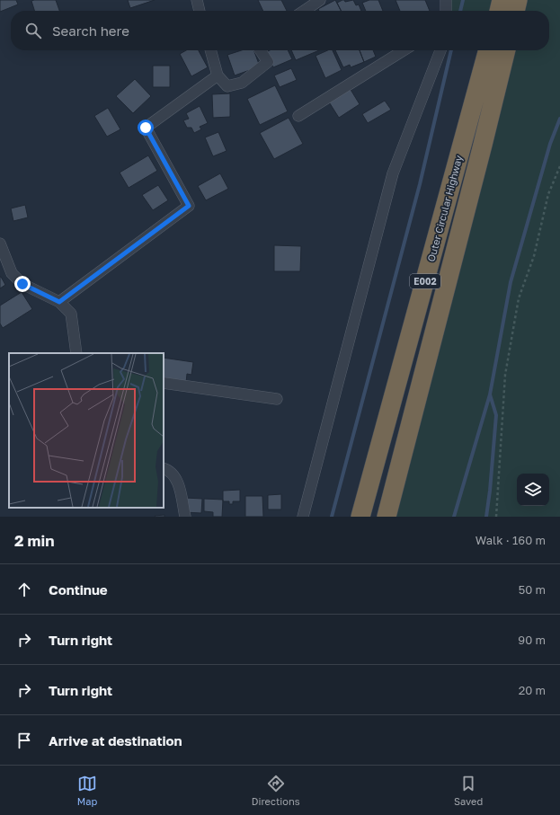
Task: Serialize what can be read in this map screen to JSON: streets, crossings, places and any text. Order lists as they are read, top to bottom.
{
  "streets": {
    "highway": ["Outer Circular Highway", "E002"]
  },
  "page": {
    "search": "Search here",
    "heading": ["2 min", "Walk · 160 m"],
    "list": [
      ["Continue", "50 m"],
      ["Turn right", "90 m"],
      ["Turn right", "20 m"],
      "Arrive at destination"
    ],
    "nav": ["Map", "Directions", "Saved"]
  }
}
